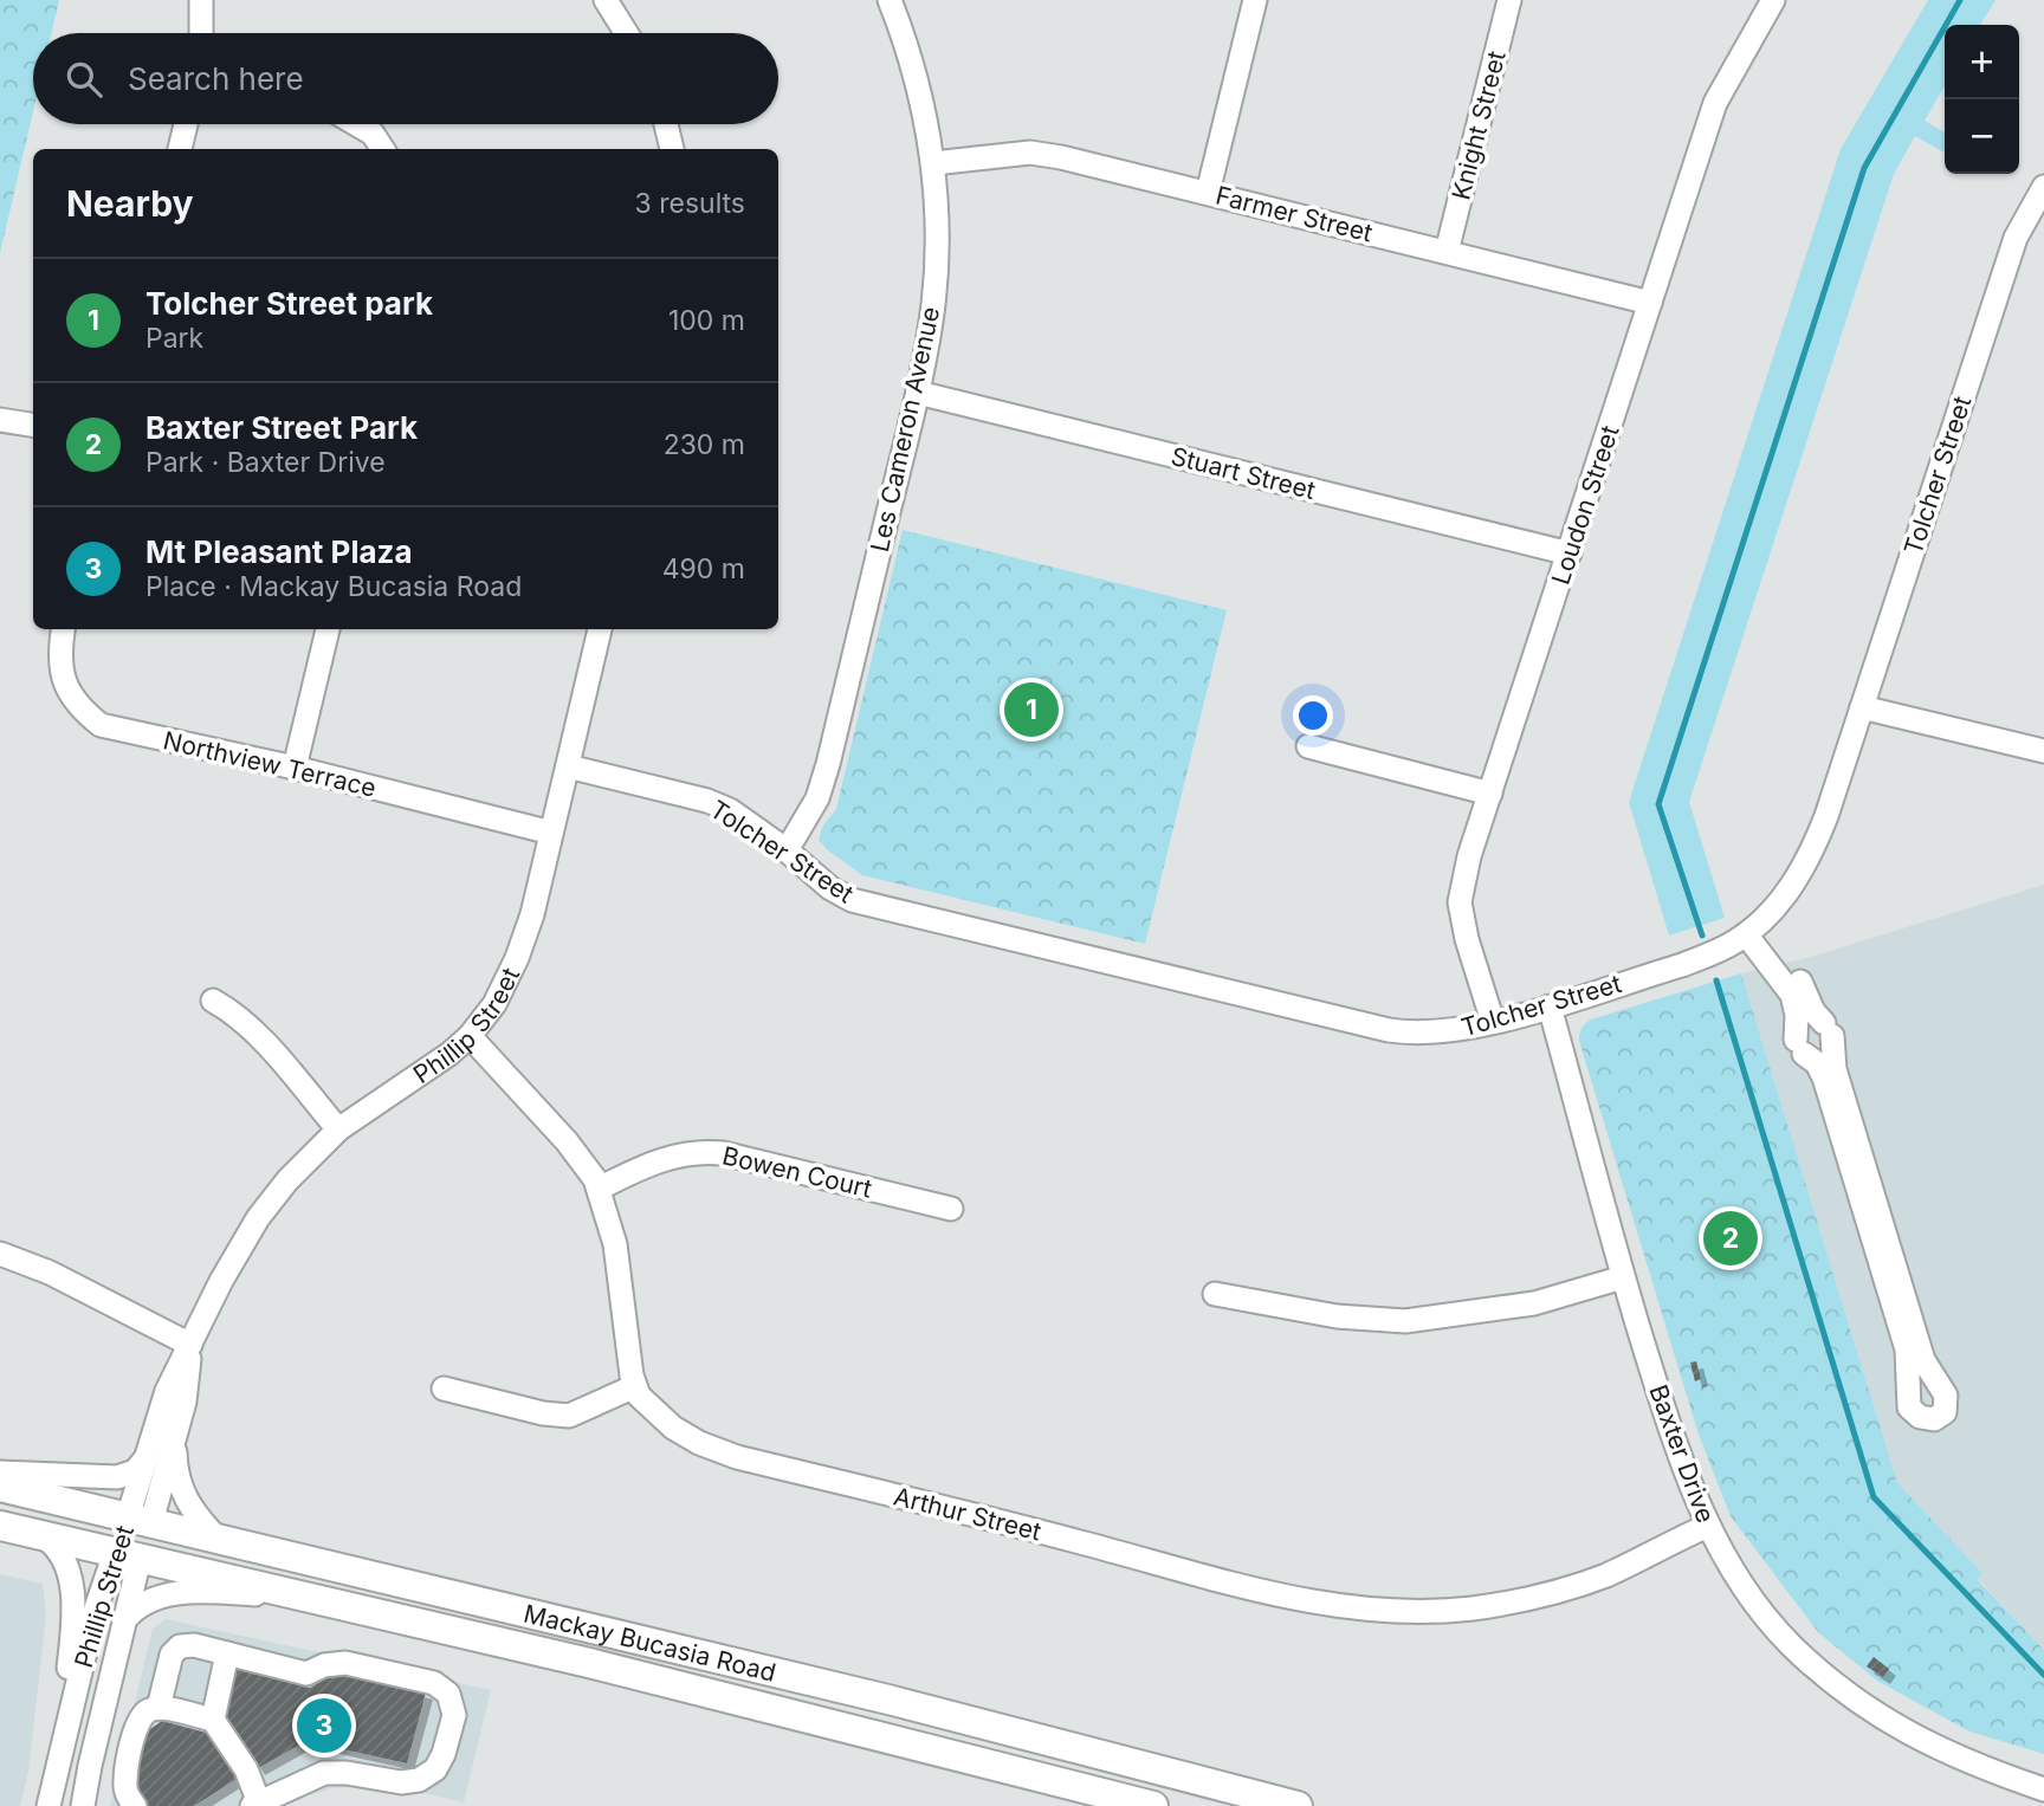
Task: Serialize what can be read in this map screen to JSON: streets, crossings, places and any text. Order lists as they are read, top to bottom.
{
  "streets": {
    "main road": ["Phillip Street", "Mackay Bucasia Road"],
    "street": [
      "Knight Street",
      "Farmer Street",
      "Les Cameron Avenue",
      "Stuart Street",
      "Tolcher Street",
      "Loudon Street",
      "Northview Terrace",
      "Bowen Court",
      "Baxter Drive",
      "Arthur Street"
    ]
  },
  "crossings": [
    ["Knight Street", "Farmer Street"],
    ["Farmer Street", "Les Cameron Avenue"],
    ["Farmer Street", "Loudon Street"],
    ["Les Cameron Avenue", "Stuart Street"],
    ["Les Cameron Avenue", "Tolcher Street"],
    ["Stuart Street", "Loudon Street"],
    ["Tolcher Street", "Loudon Street"],
    ["Tolcher Street", "Phillip Street"],
    ["Tolcher Street", "Baxter Drive"],
    ["Northview Terrace", "Phillip Street"],
    ["Phillip Street", "Mackay Bucasia Road"],
    ["Baxter Drive", "Arthur Street"]
  ],
  "page": {
    "map_buttons": ["+", "−"],
    "search": "Search here",
    "heading": ["Nearby", "3 results"],
    "list": [
      {
        "mark": "1",
        "name": "Tolcher Street park",
        "note": "Park",
        "value": "100 m"
      },
      {
        "mark": "2",
        "name": "Baxter Street Park",
        "note": "Park · Baxter Drive",
        "value": "230 m"
      },
      {
        "mark": "3",
        "name": "Mt Pleasant Plaza",
        "note": "Place · Mackay Bucasia Road",
        "value": "490 m"
      }
    ],
    "pins": ["1", "2", "3"]
  }
}
